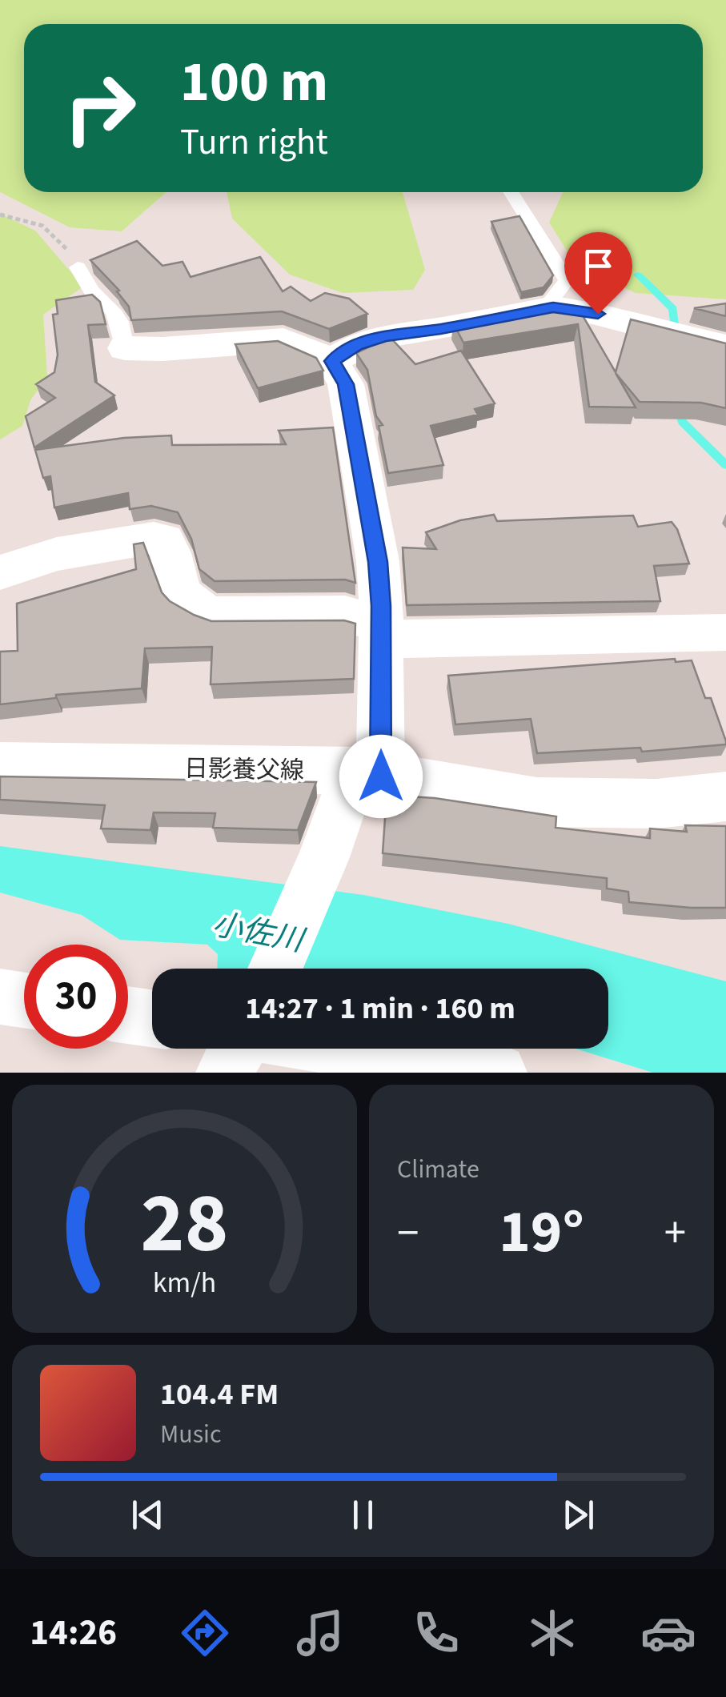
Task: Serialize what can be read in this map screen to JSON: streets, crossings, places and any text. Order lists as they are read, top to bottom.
{
  "streets": {
    "main road": ["日影養父線"]
  },
  "water": ["小佐川"],
  "page": {
    "turn": ["100 m", "Turn right"],
    "limit": "30",
    "trip": "14:27 · 1 min · 160 m",
    "tile": "Climate",
    "heat": ["−", "19°", "+"],
    "song": ["104.4 FM", "Music"],
    "tabs": "14:26",
    "gauge": ["28", "km/h"]
  }
}
